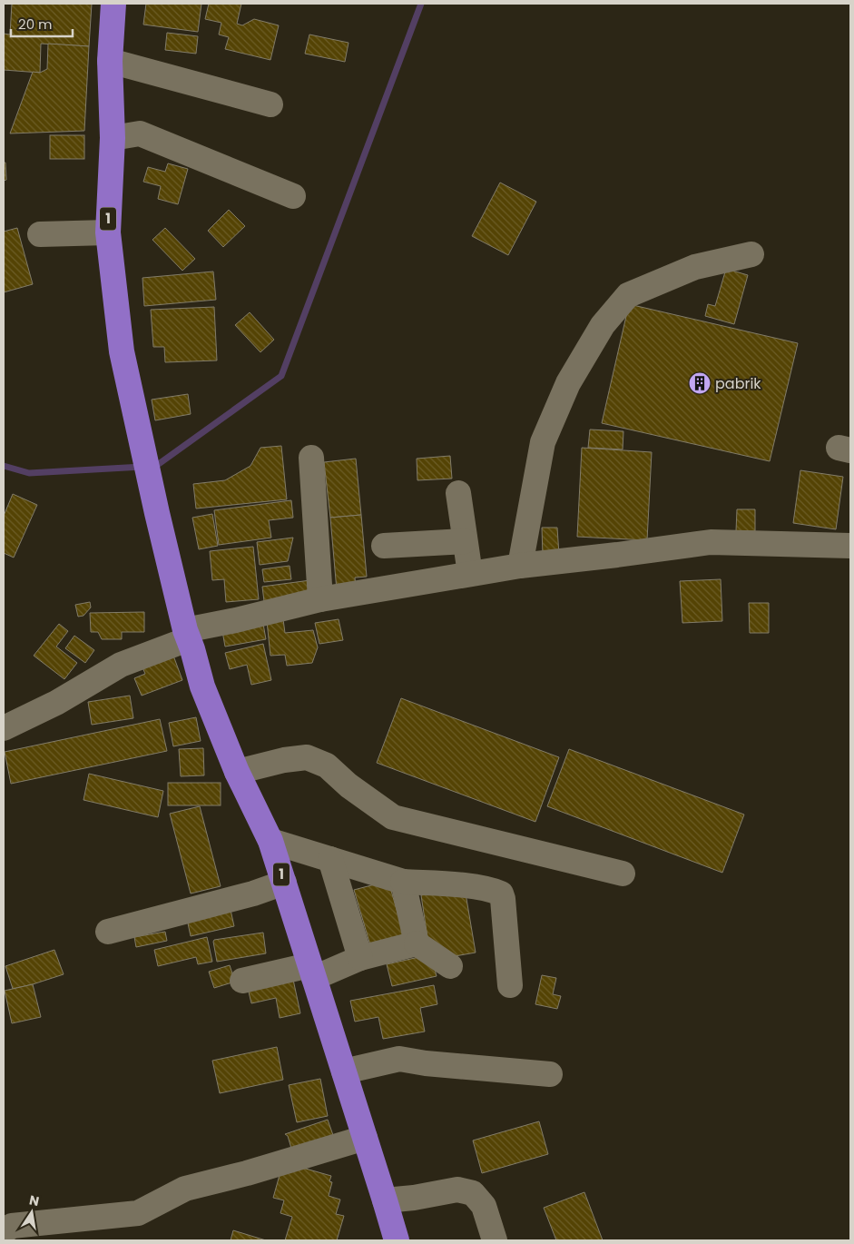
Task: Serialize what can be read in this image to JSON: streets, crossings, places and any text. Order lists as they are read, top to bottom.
{
  "streets": {
    "highway": ["1"]
  },
  "places": {
    "building": ["pabrik"]
  },
  "scale_bar": "20 m",
  "north": "top"
}
